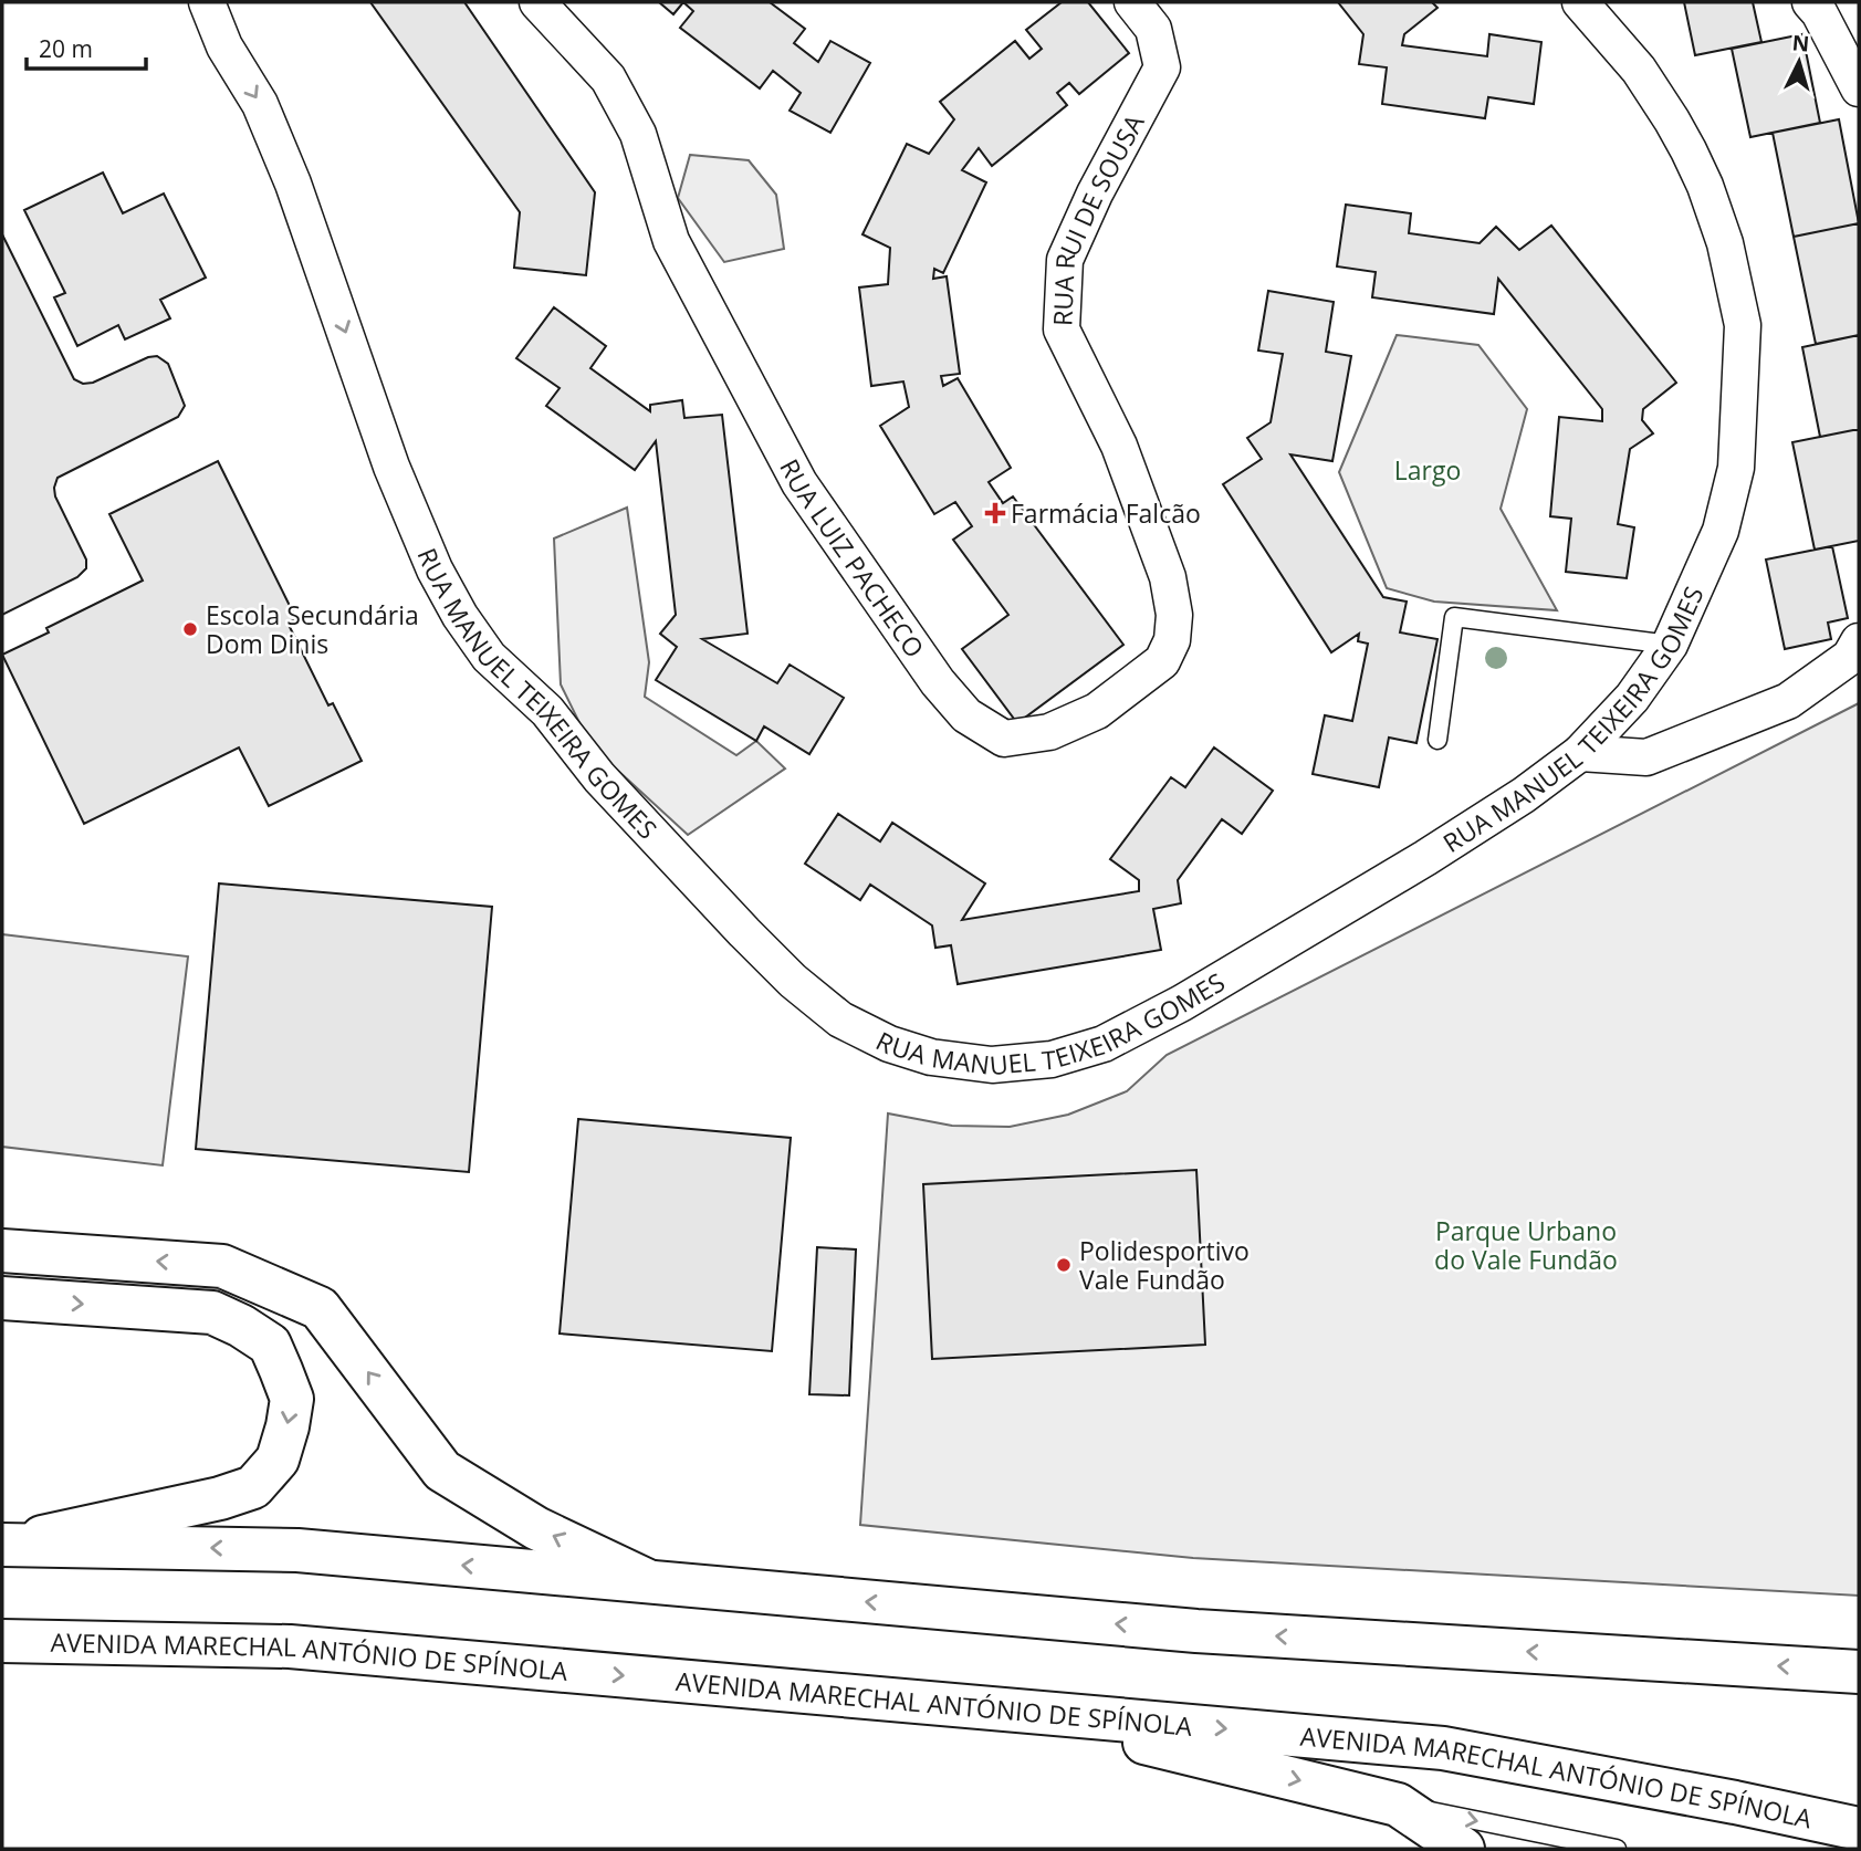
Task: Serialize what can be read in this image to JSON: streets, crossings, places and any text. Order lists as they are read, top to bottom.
{
  "streets": {
    "main road": ["AVENIDA MARECHAL ANTÓNIO DE SPÍNOLA"],
    "street": ["RUA RUI DE SOUSA", "RUA LUIZ PACHECO", "RUA MANUEL TEIXEIRA GOMES"]
  },
  "crossings": [
    ["RUA RUI DE SOUSA", "RUA LUIZ PACHECO"]
  ],
  "parks": ["Largo", "Parque Urbano do Vale Fundão"],
  "places": {
    "health": ["Farmácia Falcão"],
    "other": ["Escola Secundária Dom Dinis", "Polidesportivo Vale Fundão"]
  },
  "scale_bar": "20 m",
  "north": "top"
}
